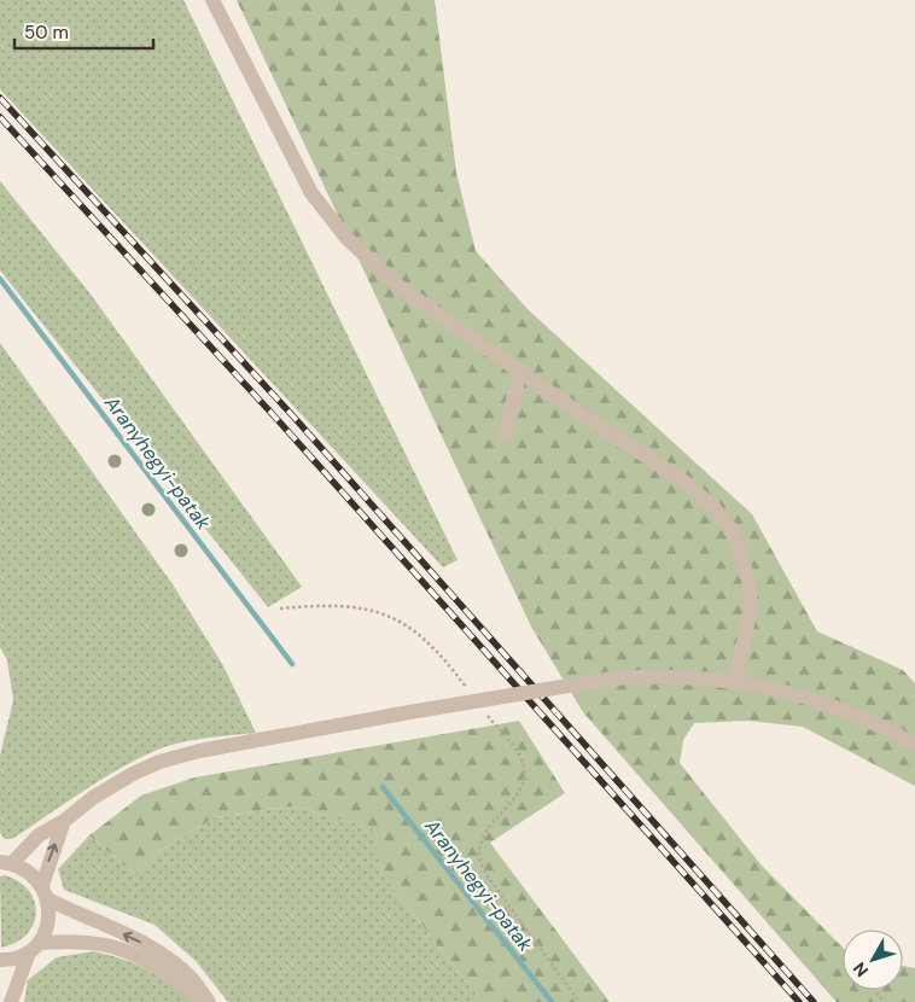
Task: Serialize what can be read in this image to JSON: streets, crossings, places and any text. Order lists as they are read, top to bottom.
{
  "water": ["Aranyhegyi-patak"],
  "scale_bar": "50 m",
  "north": "bottom left"
}
